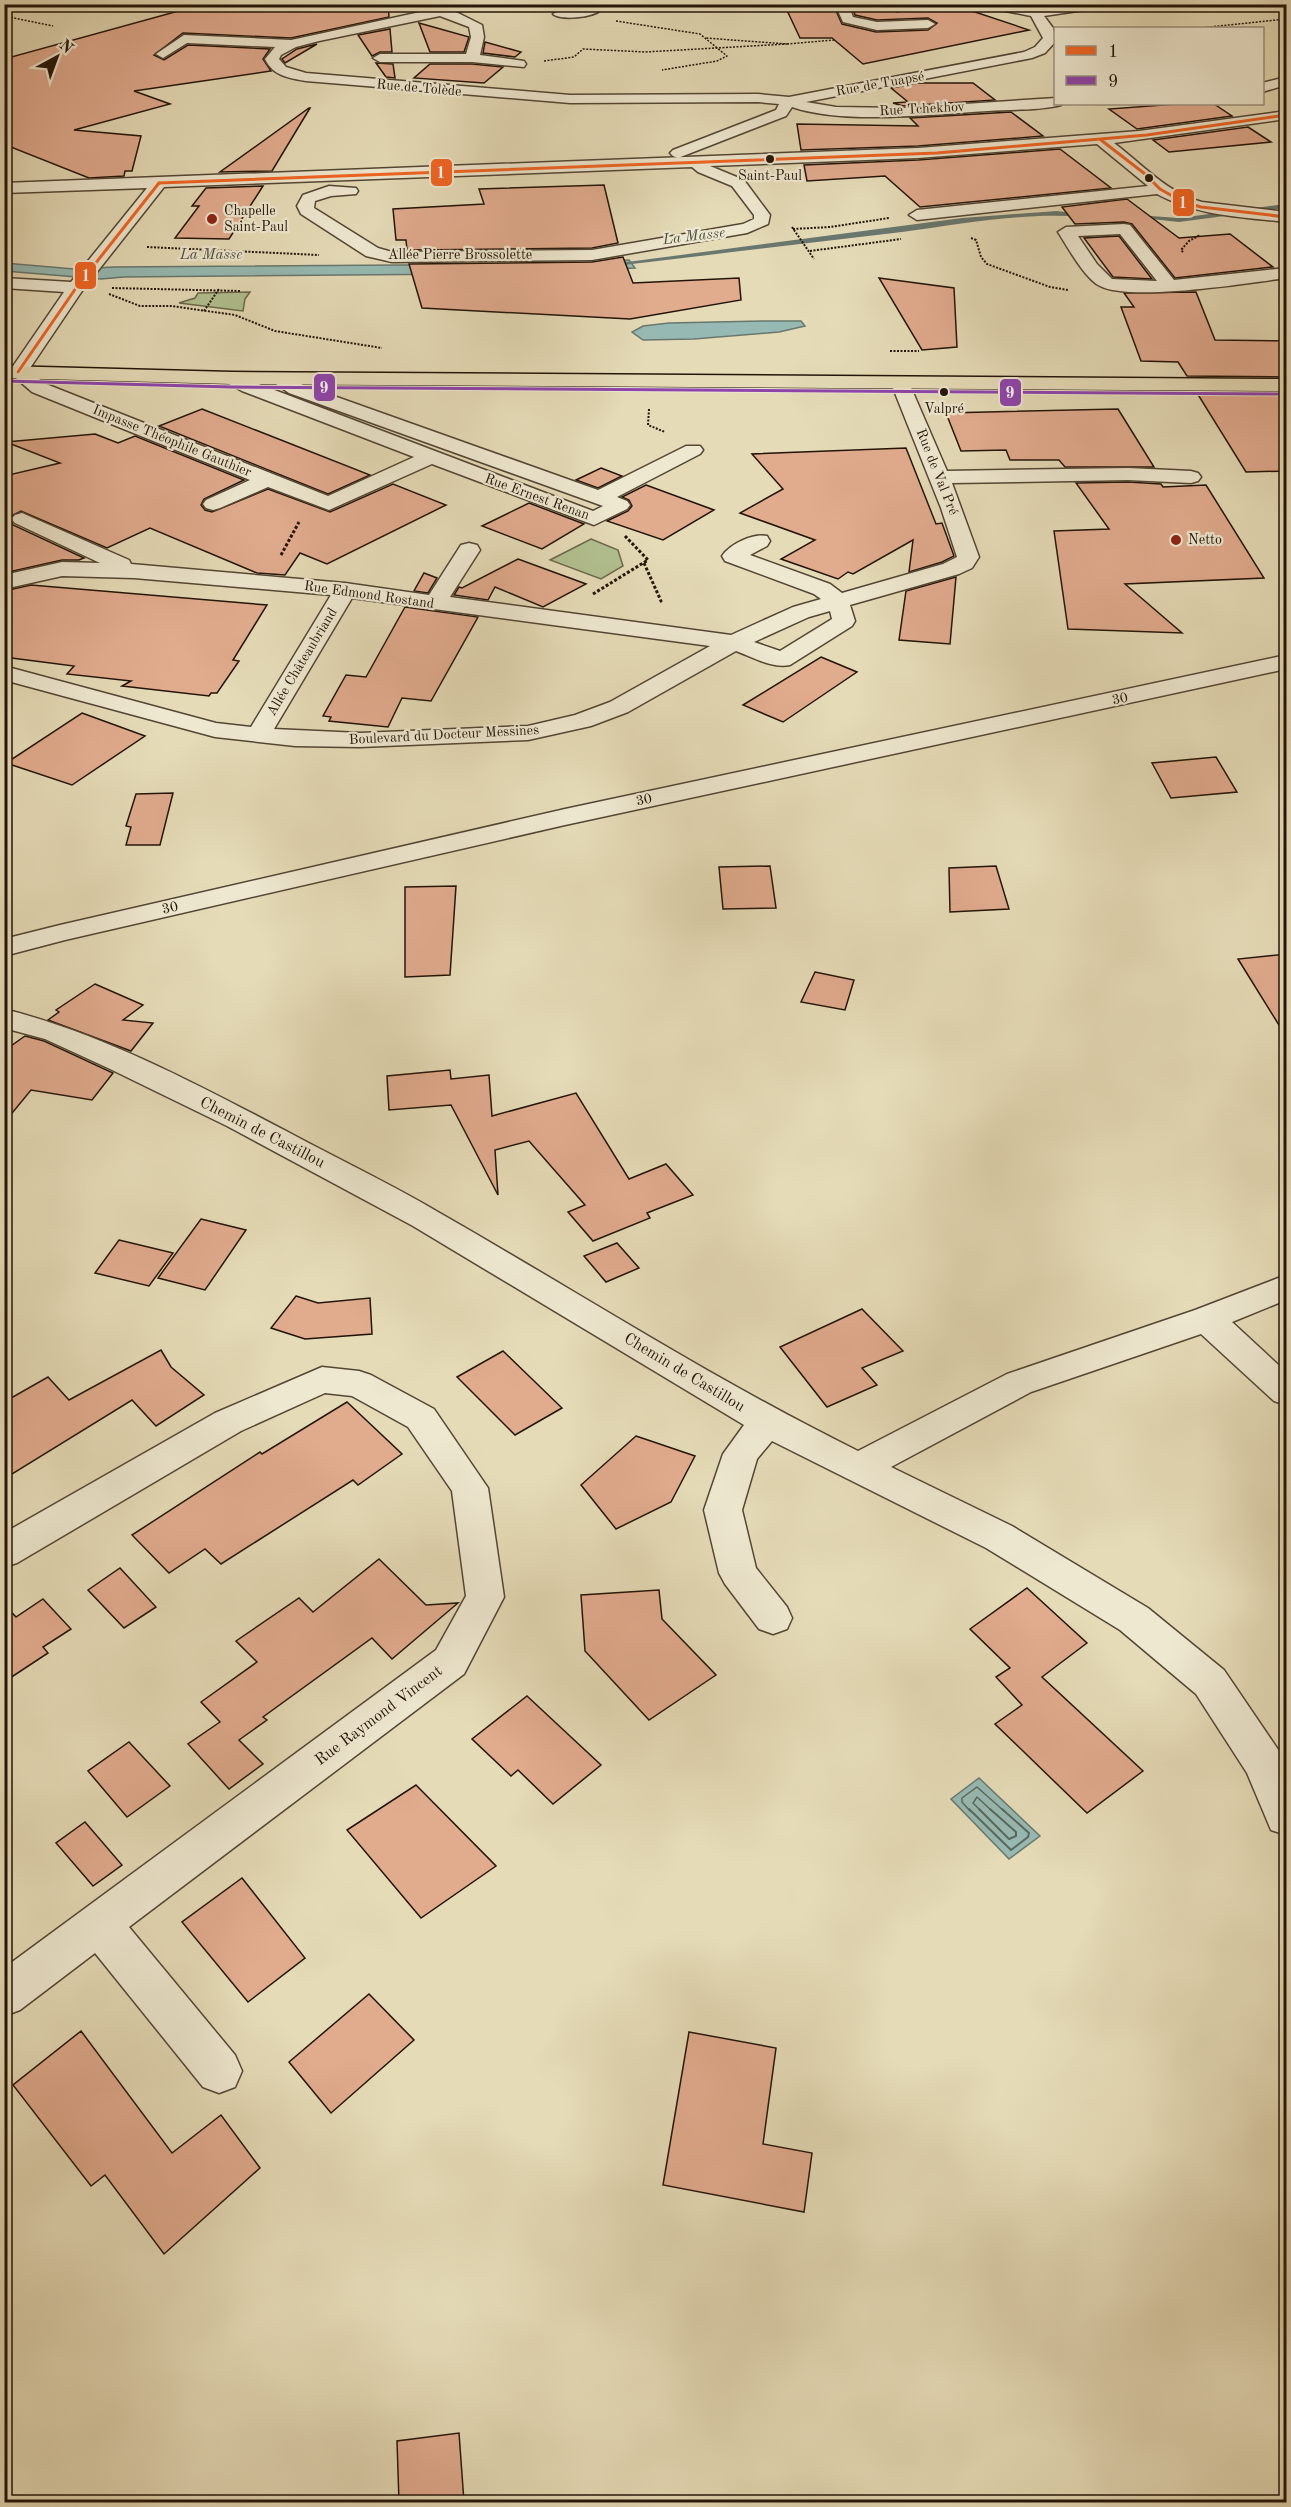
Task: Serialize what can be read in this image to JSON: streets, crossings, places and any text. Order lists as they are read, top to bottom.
{
  "streets": {
    "street": [
      "Rue de Tuapsé",
      "Rue de Tolède",
      "Rue Tchekhov",
      "Allée Pierre Brossolette",
      "Impasse Théophile Gauthier",
      "Rue de Val Pré",
      "Rue Ernest Renan",
      "Rue Edmond Rostand",
      "Allée Châteaubriand",
      "30",
      "Boulevard du Docteur Messines",
      "Chemin de Castillou",
      "Rue Raymond Vincent"
    ]
  },
  "crossings": [
    ["Rue de Tuapsé", "Rue de Tolède"],
    ["Rue de Tuapsé", "Rue Tchekhov"],
    ["Rue de Tolède", "Rue Tchekhov"],
    ["Rue de Val Pré", "Boulevard du Docteur Messines"],
    ["Rue Edmond Rostand", "Allée Châteaubriand"],
    ["Rue Edmond Rostand", "Boulevard du Docteur Messines"],
    ["Allée Châteaubriand", "Boulevard du Docteur Messines"]
  ],
  "water": ["La Masse"],
  "places": [
    "Saint-Paul",
    "Chapelle Saint-Paul",
    "Valpré",
    "Netto"
  ],
  "lines": ["transit line 1", "transit line 9"],
  "legend": ["1", "9"],
  "north": "top right"
}
